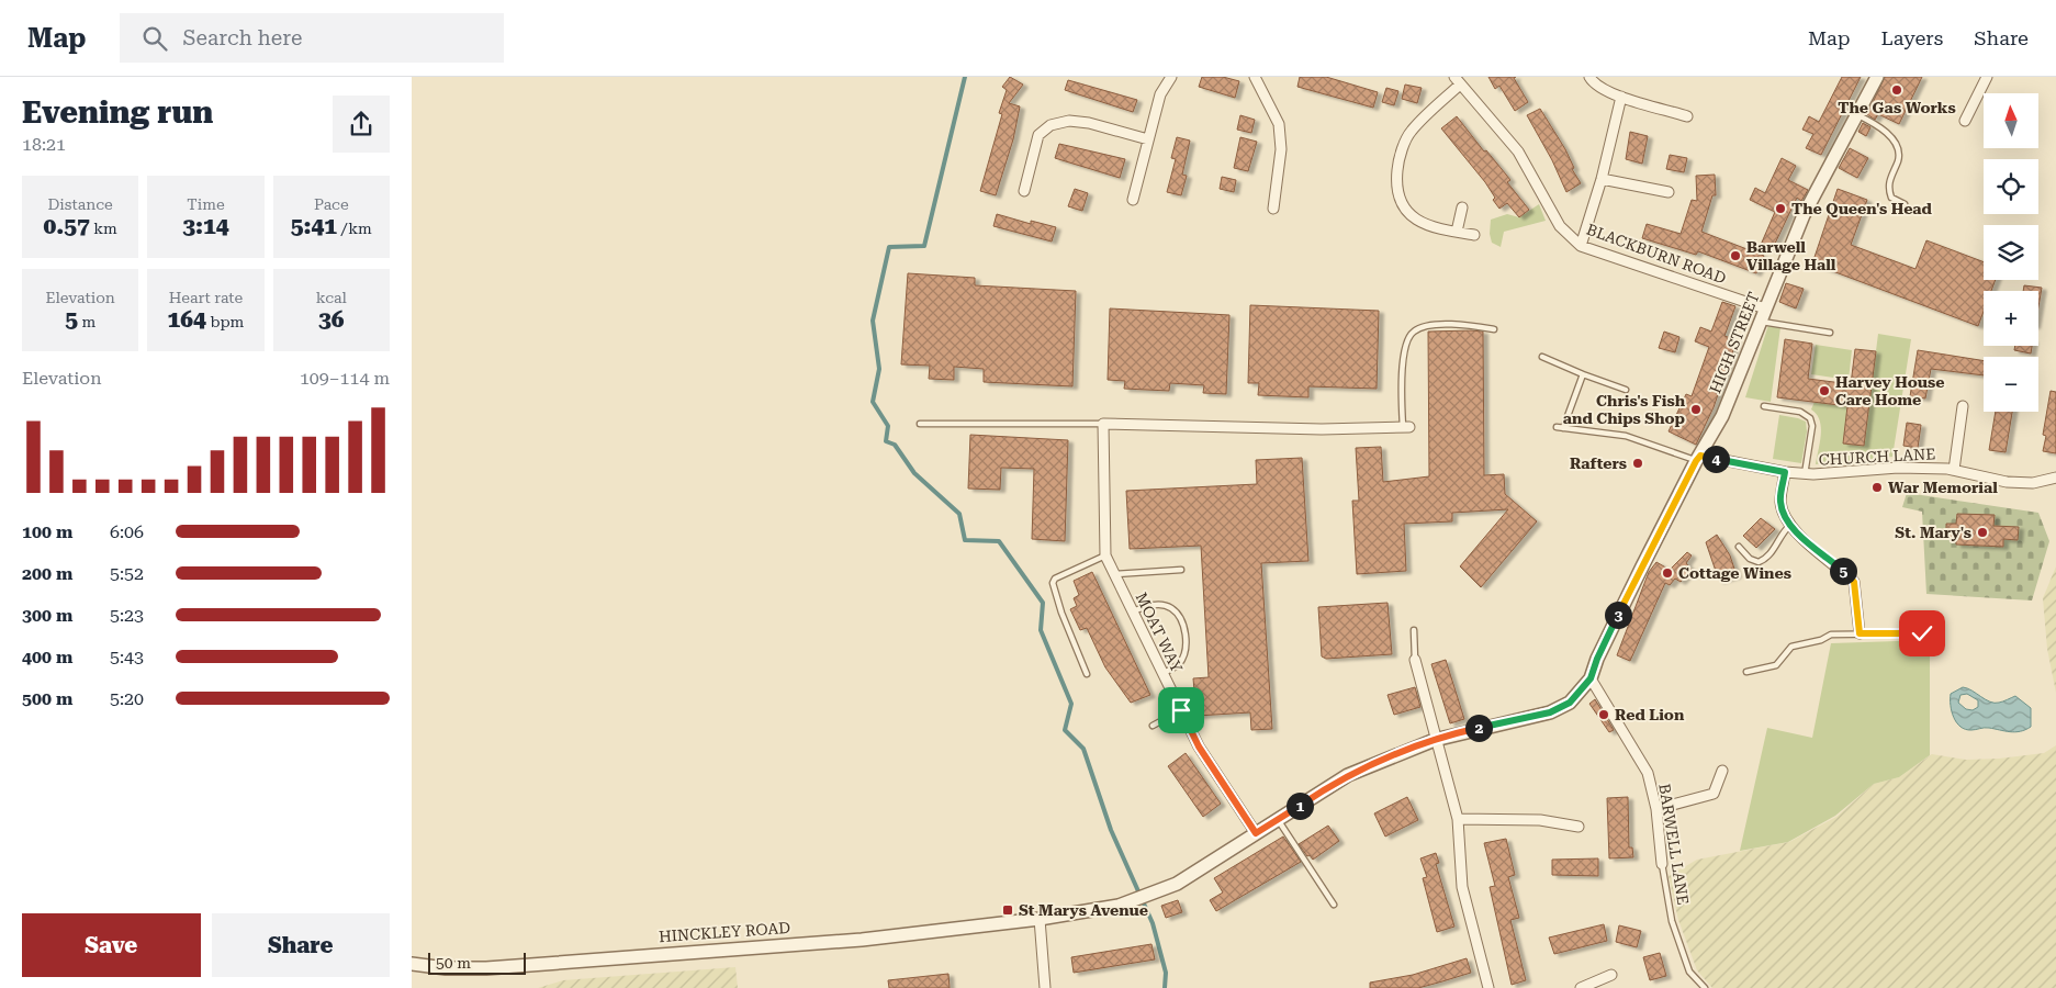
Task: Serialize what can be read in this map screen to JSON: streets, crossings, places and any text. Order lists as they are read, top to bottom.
{
  "streets": {
    "street": [
      "BLACKBURN ROAD",
      "HIGH STREET",
      "CHURCH LANE",
      "MOAT WAY",
      "BARWELL LANE",
      "HINCKLEY ROAD"
    ]
  },
  "crossings": [
    ["BLACKBURN ROAD", "HIGH STREET"],
    ["HIGH STREET", "CHURCH LANE"],
    ["HIGH STREET", "BARWELL LANE"],
    ["HIGH STREET", "HINCKLEY ROAD"],
    ["MOAT WAY", "HINCKLEY ROAD"],
    ["BARWELL LANE", "HINCKLEY ROAD"]
  ],
  "places": {
    "other": [
      "The Gas Works",
      "The Queen's Head",
      "Barwell Village Hall",
      "Harvey House Care Home",
      "Chris's Fish and Chips Shop",
      "Rafters",
      "War Memorial",
      "St. Mary's",
      "Cottage Wines",
      "Red Lion"
    ],
    "transit": ["St Marys Avenue"]
  },
  "scale_bar": "50 m",
  "north": "top",
  "page": {
    "header": "Map",
    "search": "Search here",
    "nav": ["Map", "Layers", "Share"],
    "heading": ["Evening run", "18:21"],
    "map_buttons": ["+", "−"],
    "stats": [
      ["Distance", "0.57 km"],
      ["Time", "3:14"],
      ["Pace", "5:41 /km"],
      ["Elevation", "5 m"],
      ["Heart rate", "164 bpm"],
      ["kcal", "36"]
    ],
    "chart": ["Elevation", "109–114 m"],
    "pins": [
      "4",
      "5",
      "3",
      "2",
      "1"
    ],
    "list": [
      {
        "name": "100 m",
        "note": "6:06"
      },
      {
        "name": "200 m",
        "note": "5:52"
      },
      {
        "name": "300 m",
        "note": "5:23"
      },
      {
        "name": "400 m",
        "note": "5:43"
      },
      {
        "name": "500 m",
        "note": "5:20"
      }
    ],
    "buttons": ["Save", "Share"],
    "scale": "50 m"
  }
}
